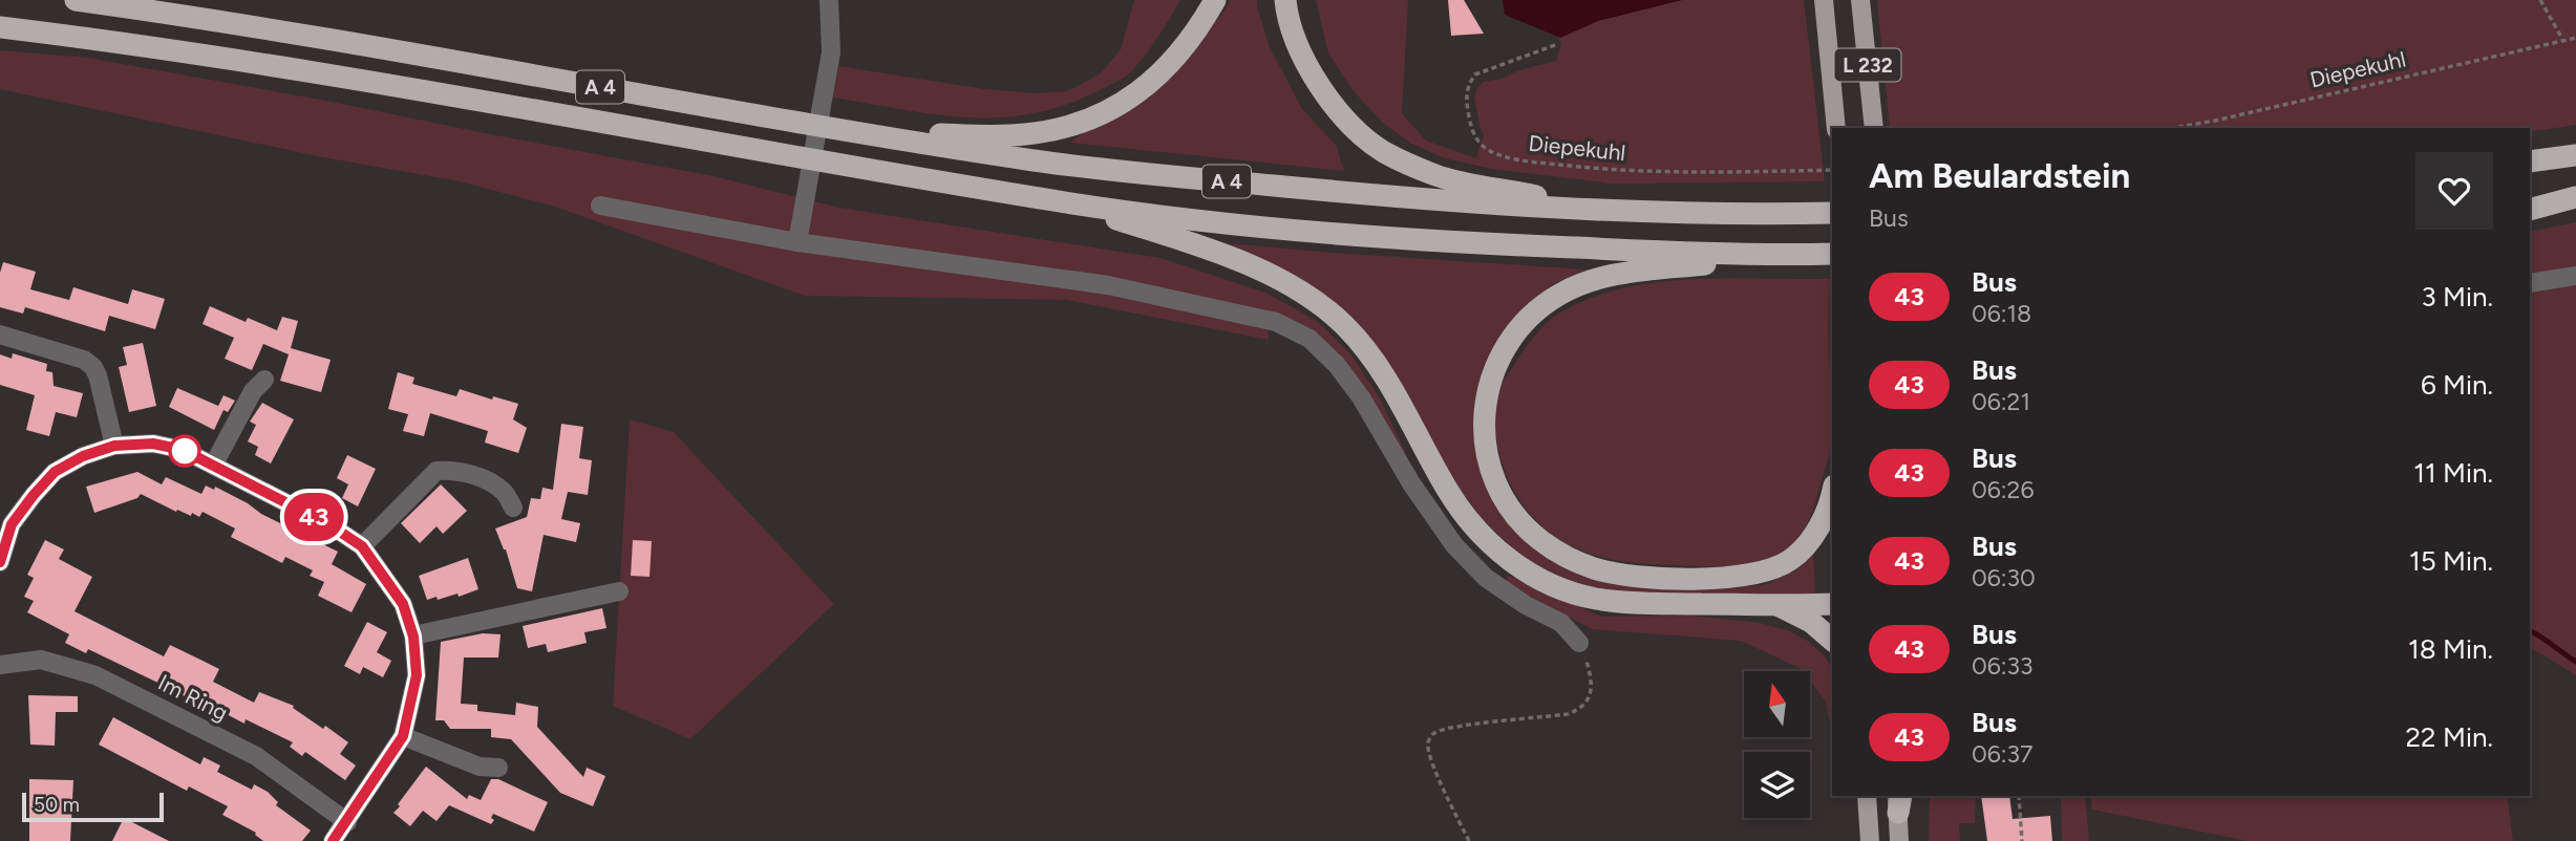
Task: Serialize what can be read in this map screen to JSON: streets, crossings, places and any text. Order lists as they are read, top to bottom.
{
  "streets": {
    "highway": ["A 4"],
    "main road": ["L 232"],
    "street": ["Im Ring"],
    "path": ["Diepekuhl"]
  },
  "lines": ["bus line 43"],
  "scale_bar": "50 m",
  "north": "top",
  "page": {
    "on_map": "43",
    "heading": ["Am Beulardstein", "Bus"],
    "list": [
      {
        "mark": "43",
        "name": "Bus",
        "note": "06:18",
        "value": "3 Min."
      },
      {
        "mark": "43",
        "name": "Bus",
        "note": "06:21",
        "value": "6 Min."
      },
      {
        "mark": "43",
        "name": "Bus",
        "note": "06:26",
        "value": "11 Min."
      },
      {
        "mark": "43",
        "name": "Bus",
        "note": "06:30",
        "value": "15 Min."
      },
      {
        "mark": "43",
        "name": "Bus",
        "note": "06:33",
        "value": "18 Min."
      },
      {
        "mark": "43",
        "name": "Bus",
        "note": "06:37",
        "value": "22 Min."
      }
    ],
    "scale": "50 m"
  }
}
